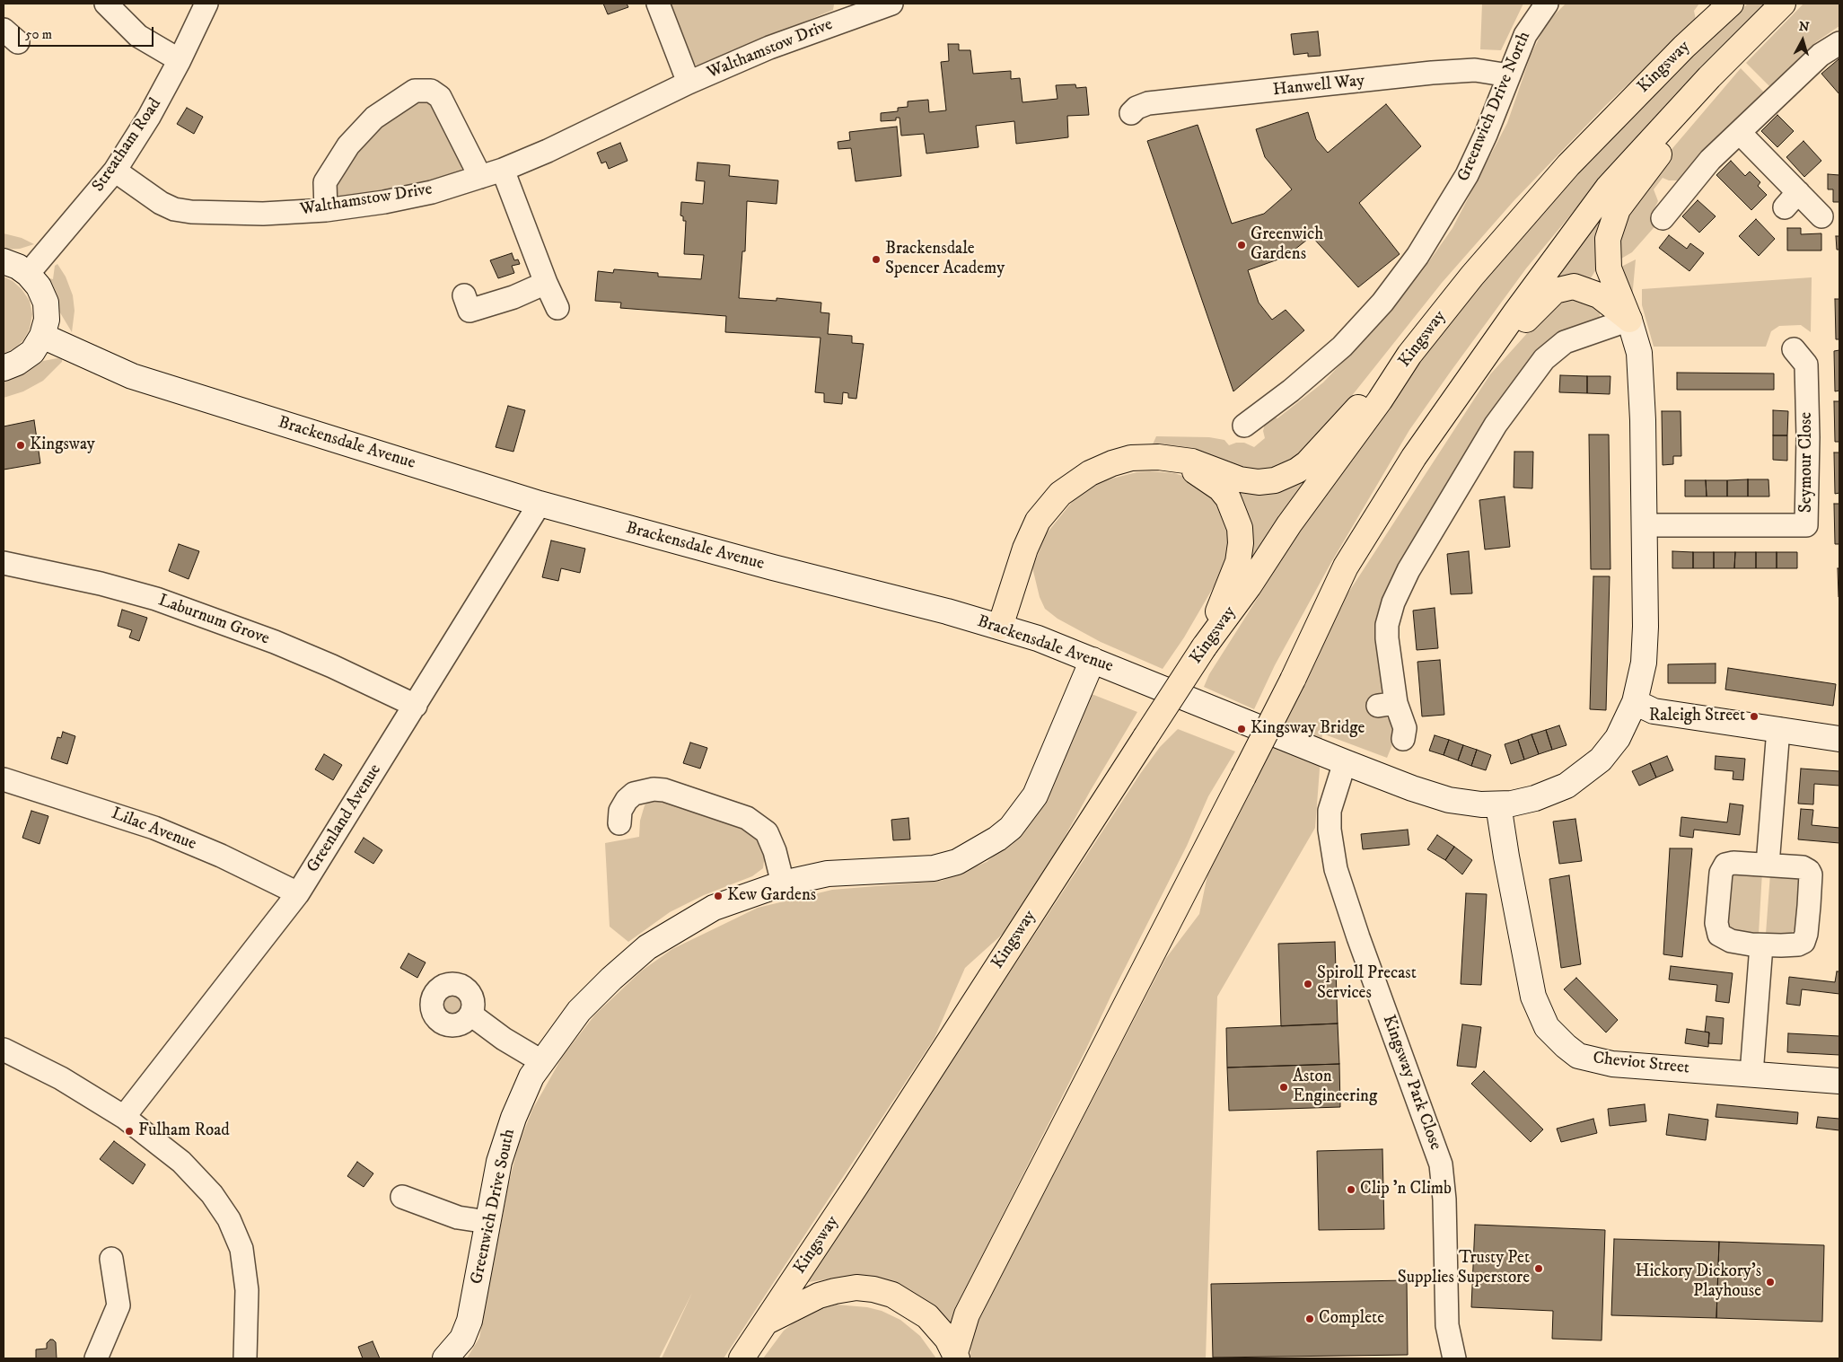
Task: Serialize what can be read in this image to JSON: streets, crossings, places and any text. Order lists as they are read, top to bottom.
{
  "streets": {
    "highway": ["Kingsway"],
    "street": [
      "Walthamstow Drive",
      "Hanwell Way",
      "Greenwich Drive North",
      "Streatham Road",
      "Brackensdale Avenue",
      "Seymour Close",
      "Laburnum Grove",
      "Greenland Avenue",
      "Lilac Avenue",
      "Cheviot Street",
      "Kingsway Park Close",
      "Greenwich Drive South"
    ]
  },
  "crossings": [
    ["Walthamstow Drive", "Streatham Road"],
    ["Hanwell Way", "Greenwich Drive North"],
    ["Brackensdale Avenue", "Greenland Avenue"],
    ["Brackensdale Avenue", "Cheviot Street"],
    ["Brackensdale Avenue", "Kingsway Park Close"],
    ["Brackensdale Avenue", "Greenwich Drive South"],
    ["Laburnum Grove", "Greenland Avenue"],
    ["Greenland Avenue", "Lilac Avenue"]
  ],
  "places": [
    "Greenwich Gardens",
    "Brackensdale Spencer Academy",
    "Kingsway",
    "Raleigh Street",
    "Kingsway Bridge",
    "Kew Gardens",
    "Spiroll Precast Services",
    "Aston Engineering",
    "Fulham Road",
    "Clip 'n Climb",
    "Trusty Pet Supplies Superstore",
    "Hickory Dickory's Playhouse",
    "Complete"
  ],
  "scale_bar": "50 m",
  "north": "top"
}
